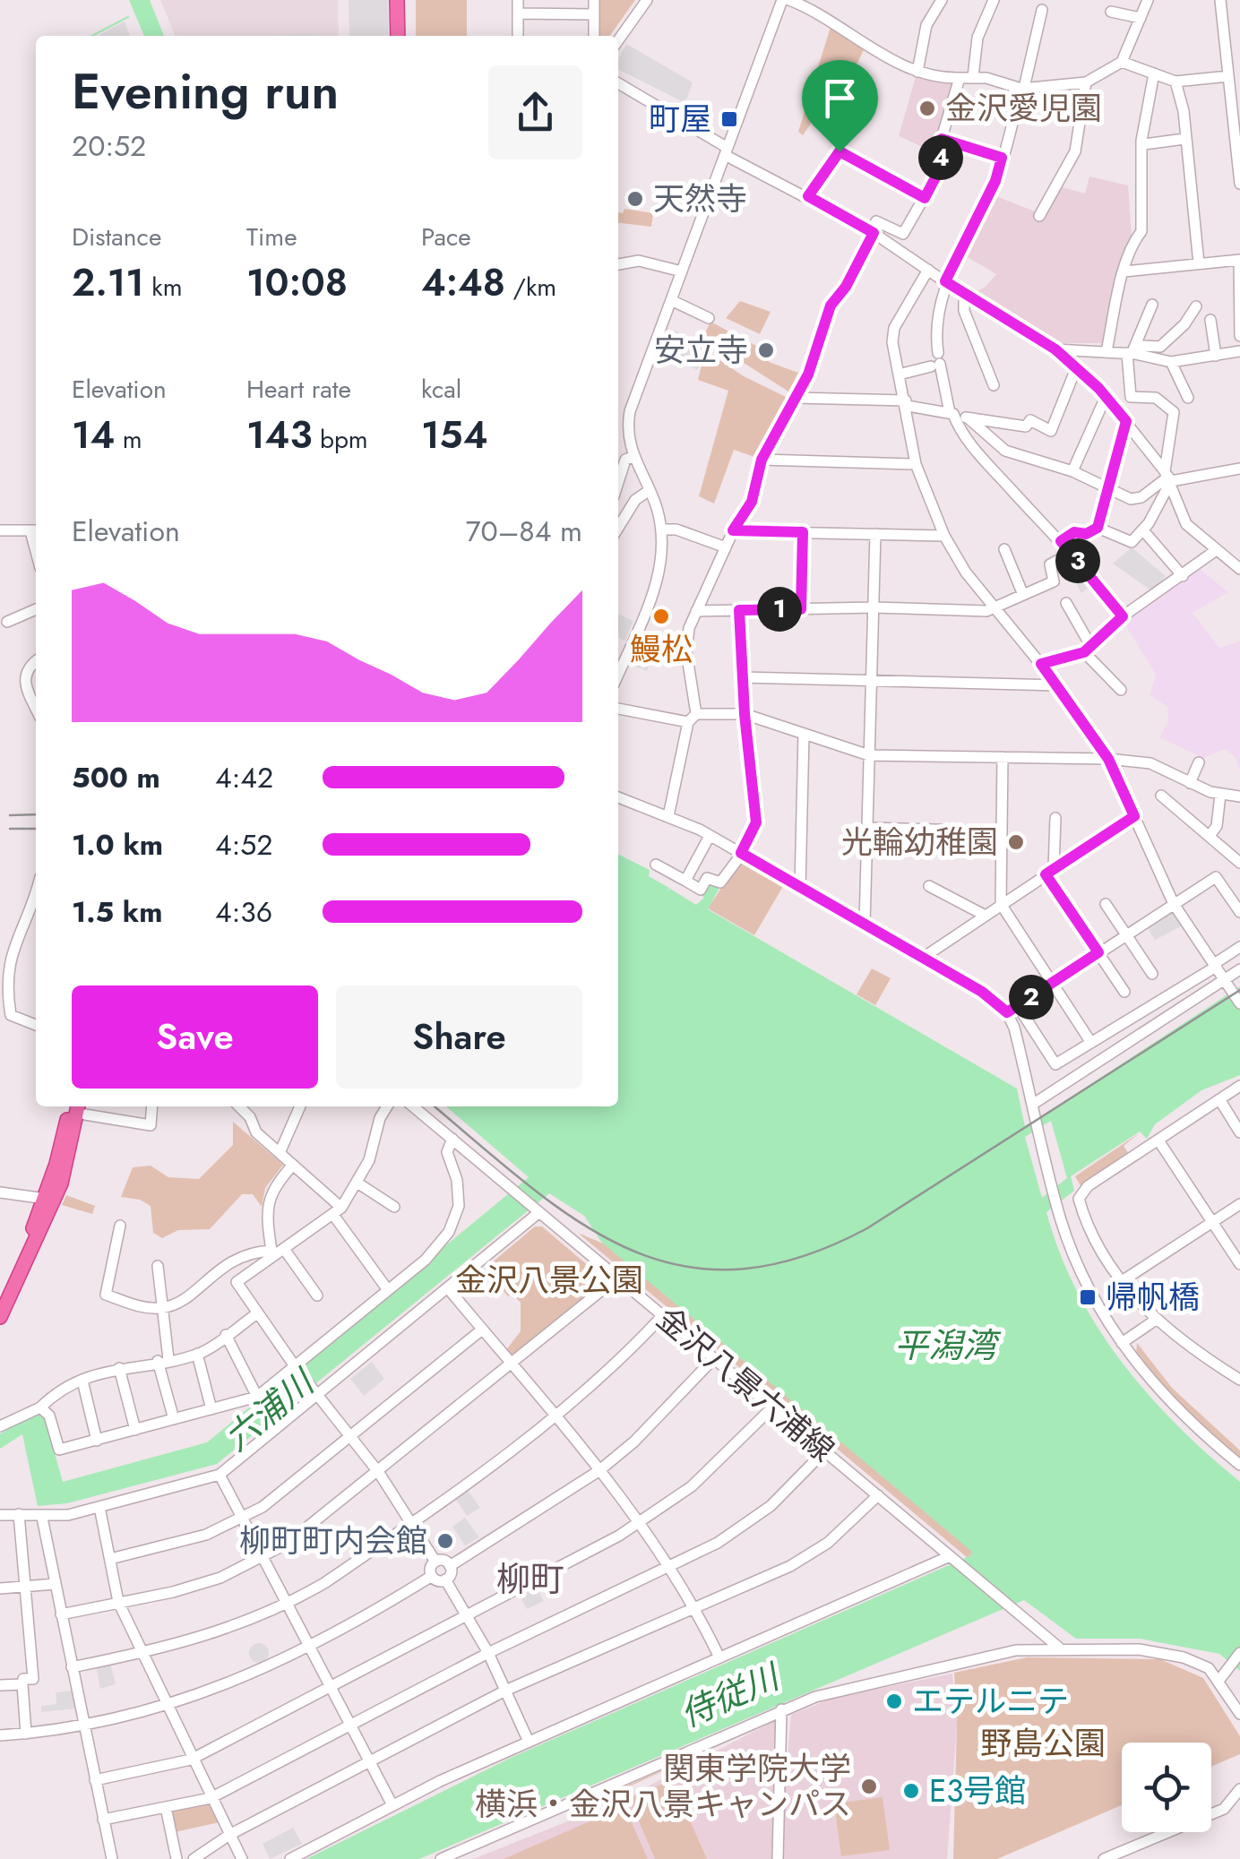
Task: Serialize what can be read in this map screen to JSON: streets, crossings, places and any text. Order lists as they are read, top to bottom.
{
  "streets": {
    "street": ["金沢八景六浦線"]
  },
  "districts": ["柳町"],
  "water": ["平潟湾", "六浦川", "侍従川"],
  "parks": ["金沢八景公園", "野島公園"],
  "places": {
    "other": [
      "金沢愛児園",
      "天然寺",
      "安立寺",
      "鰻松",
      "光輪幼稚園",
      "柳町町内会館",
      "エテルニテ",
      "関東学院大学 横浜・金沢八景キャンパス",
      "E3号館"
    ],
    "transit": ["町屋", "帰帆橋"]
  },
  "page": {
    "heading": ["Evening run", "20:52"],
    "pins": [
      "4",
      "3",
      "1",
      "2"
    ],
    "stats": [
      ["Distance", "2.11 km"],
      ["Time", "10:08"],
      ["Pace", "4:48 /km"],
      ["Elevation", "14 m"],
      ["Heart rate", "143 bpm"],
      ["kcal", "154"]
    ],
    "chart": ["Elevation", "70–84 m"],
    "list": [
      {
        "name": "500 m",
        "note": "4:42"
      },
      {
        "name": "1.0 km",
        "note": "4:52"
      },
      {
        "name": "1.5 km",
        "note": "4:36"
      }
    ],
    "buttons": ["Save", "Share"]
  }
}
